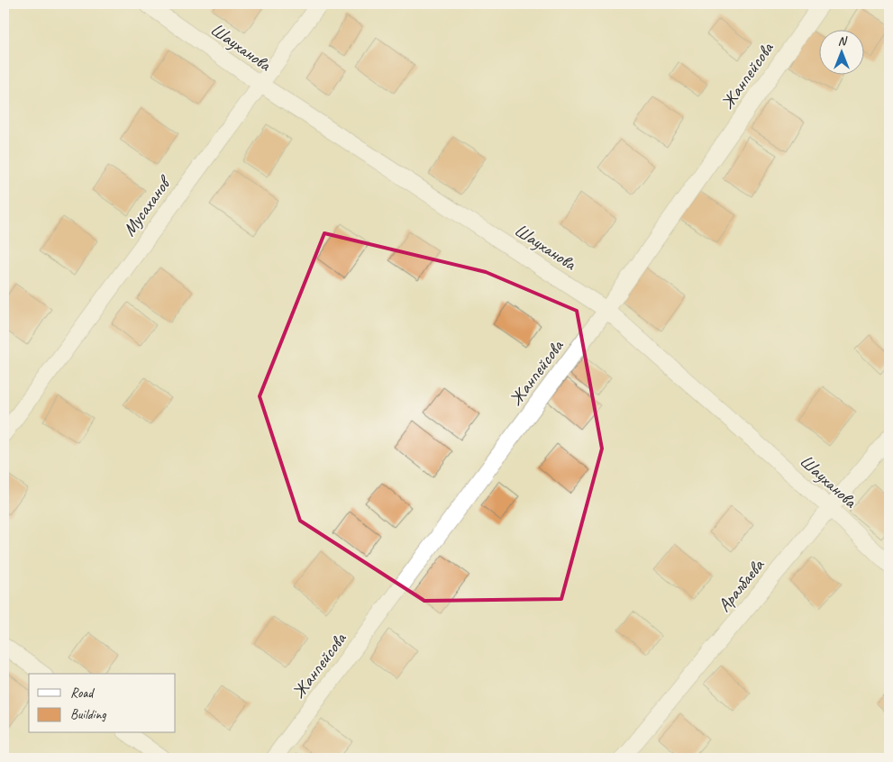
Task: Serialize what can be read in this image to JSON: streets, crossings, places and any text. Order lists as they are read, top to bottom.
{
  "streets": {
    "street": [
      "Шауханова",
      "Жанпейсова",
      "Мусаханов",
      "Аралбаева"
    ]
  },
  "crossings": [
    ["Шауханова", "Жанпейсова"],
    ["Шауханова", "Мусаханов"],
    ["Шауханова", "Аралбаева"]
  ],
  "legend": ["Road", "Building"],
  "north": "top"
}
